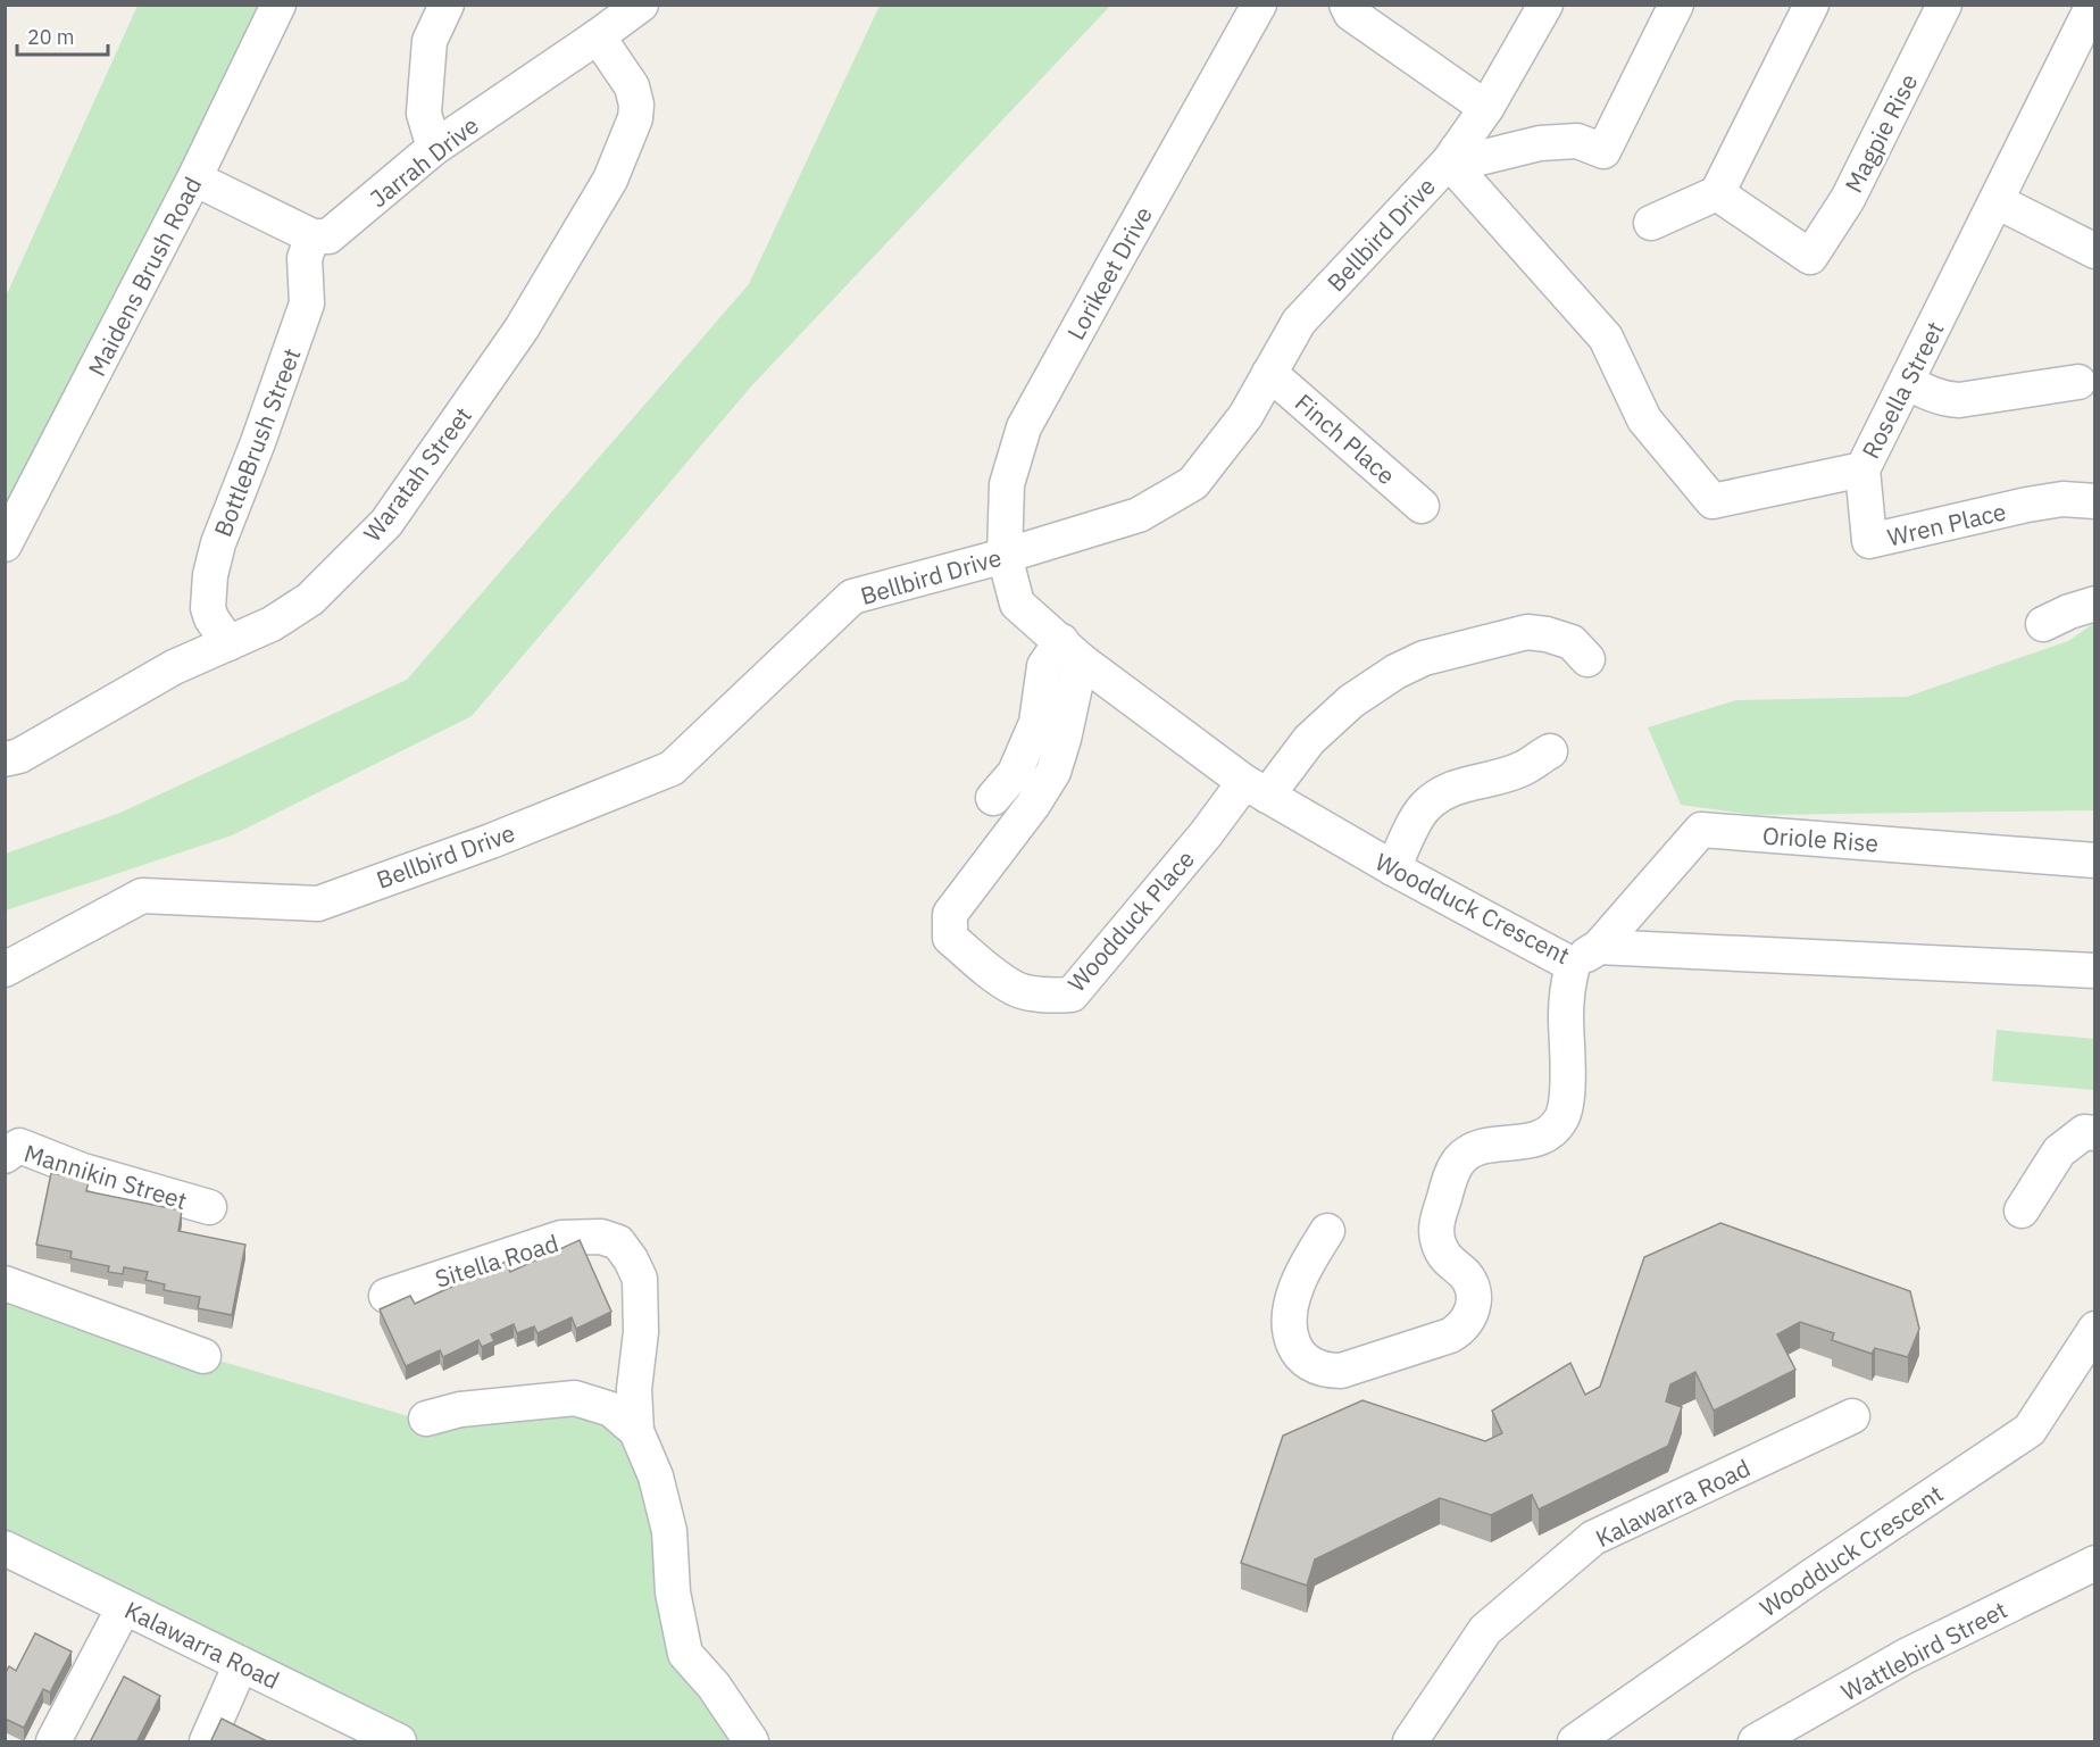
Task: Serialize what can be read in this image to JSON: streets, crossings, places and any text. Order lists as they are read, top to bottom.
{
  "streets": {
    "street": [
      "Magpie Rise",
      "Jarrah Drive",
      "Bellbird Drive",
      "Lorikeet Drive",
      "Maidens Brush Road",
      "Rosella Street",
      "Finch Place",
      "BottleBrush Street",
      "Waratah Street",
      "Wren Place",
      "Oriole Rise",
      "Woodduck Crescent",
      "Woodduck Place",
      "Mannikin Street",
      "Sitella Road",
      "Kalawarra Road",
      "Wattlebird Street"
    ]
  },
  "crossings": [
    ["Jarrah Drive", "BottleBrush Street"],
    ["Jarrah Drive", "Waratah Street"],
    ["Bellbird Drive", "Lorikeet Drive"],
    ["Bellbird Drive", "Rosella Street"],
    ["Bellbird Drive", "Finch Place"],
    ["Bellbird Drive", "Woodduck Crescent"],
    ["Lorikeet Drive", "Woodduck Crescent"],
    ["Rosella Street", "Wren Place"],
    ["BottleBrush Street", "Waratah Street"],
    ["Oriole Rise", "Woodduck Crescent"],
    ["Woodduck Crescent", "Woodduck Place"]
  ],
  "scale_bar": "20 m"
}
